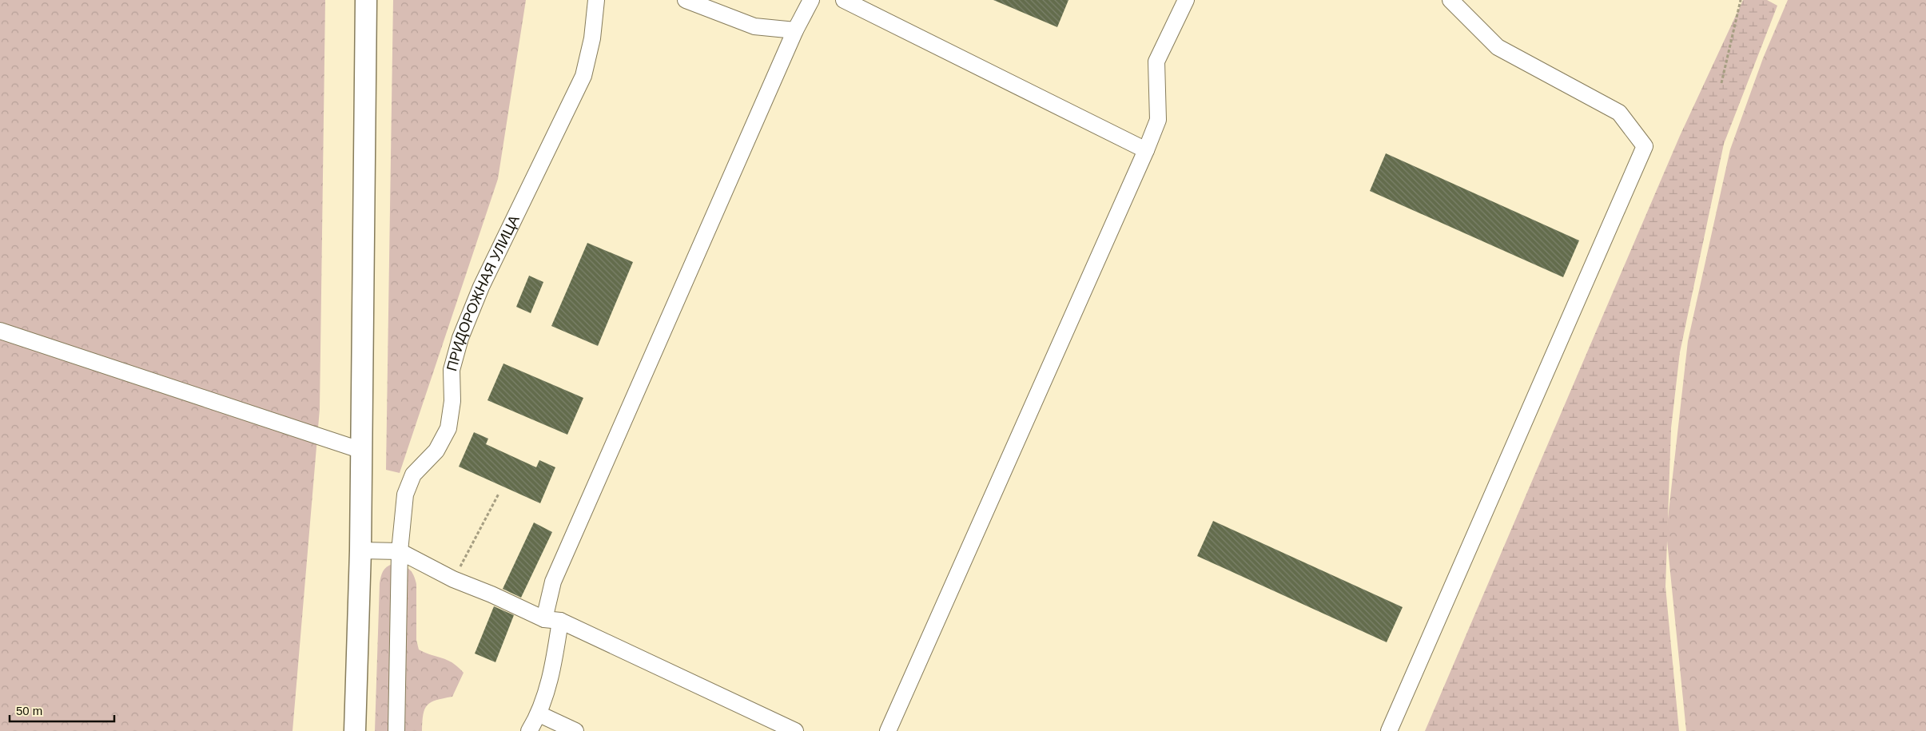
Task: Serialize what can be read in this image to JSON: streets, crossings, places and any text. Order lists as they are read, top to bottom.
{
  "streets": {
    "street": ["ПРИДОРОЖНАЯ УЛИЦА"]
  },
  "scale_bar": "50 m"
}
